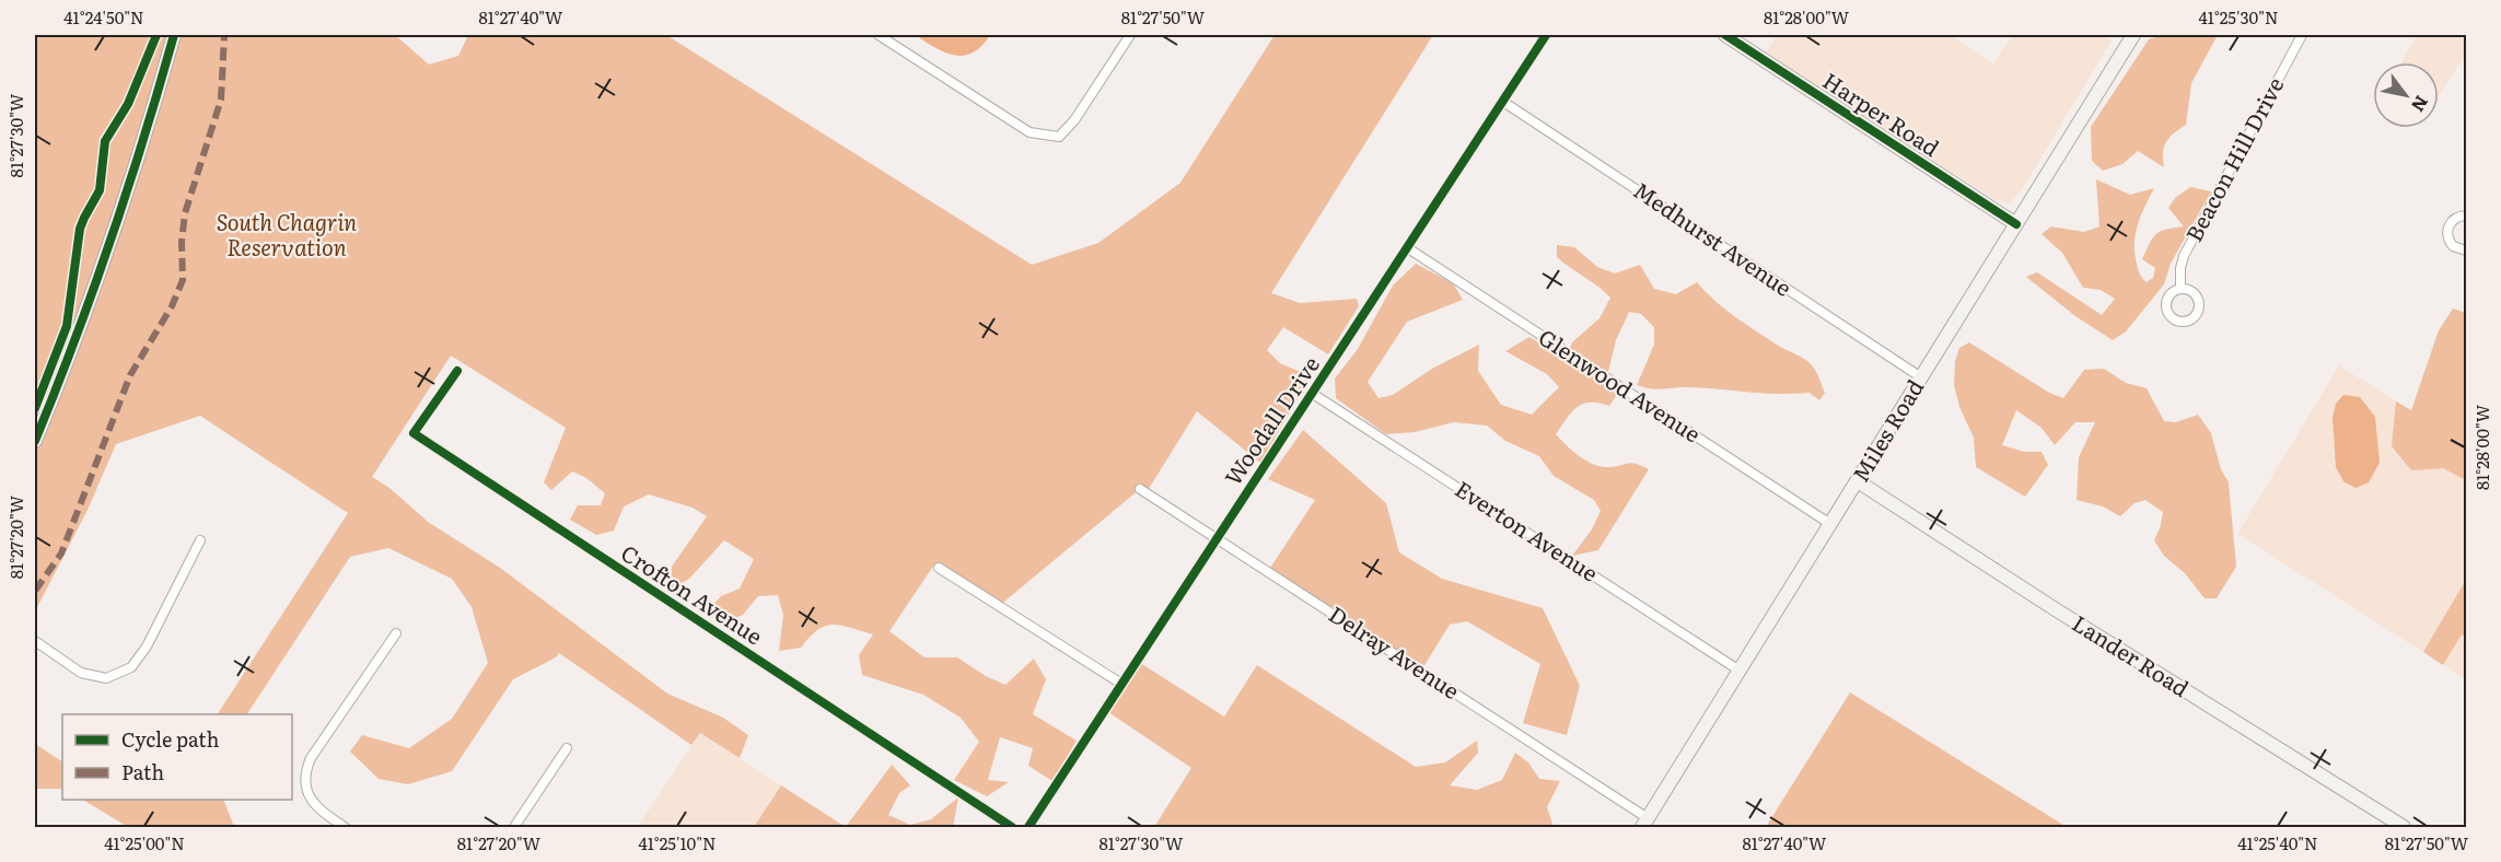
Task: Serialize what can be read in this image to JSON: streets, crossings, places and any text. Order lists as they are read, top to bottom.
{
  "streets": {
    "street": [
      "Harper Road",
      "Beacon Hill Drive",
      "Medhurst Avenue",
      "Glenwood Avenue",
      "Woodall Drive",
      "Miles Road",
      "Everton Avenue",
      "Crofton Avenue",
      "Delray Avenue",
      "Lander Road"
    ]
  },
  "crossings": [
    ["Harper Road", "Miles Road"],
    ["Medhurst Avenue", "Woodall Drive"],
    ["Medhurst Avenue", "Miles Road"],
    ["Glenwood Avenue", "Woodall Drive"],
    ["Glenwood Avenue", "Miles Road"],
    ["Woodall Drive", "Everton Avenue"],
    ["Woodall Drive", "Delray Avenue"],
    ["Miles Road", "Everton Avenue"],
    ["Miles Road", "Delray Avenue"],
    ["Miles Road", "Lander Road"]
  ],
  "parks": ["South Chagrin Reservation"],
  "legend": ["Cycle path", "Path"],
  "north": "bottom right",
  "coordinates": [
    "41°24'50\"N",
    "81°27'40\"W",
    "81°27'50\"W",
    "81°28'00\"W",
    "41°25'30\"N",
    "81°27'30\"W",
    "81°27'20\"W",
    "41°25'00\"N",
    "41°25'10\"N",
    "41°25'40\"N"
  ]
}
